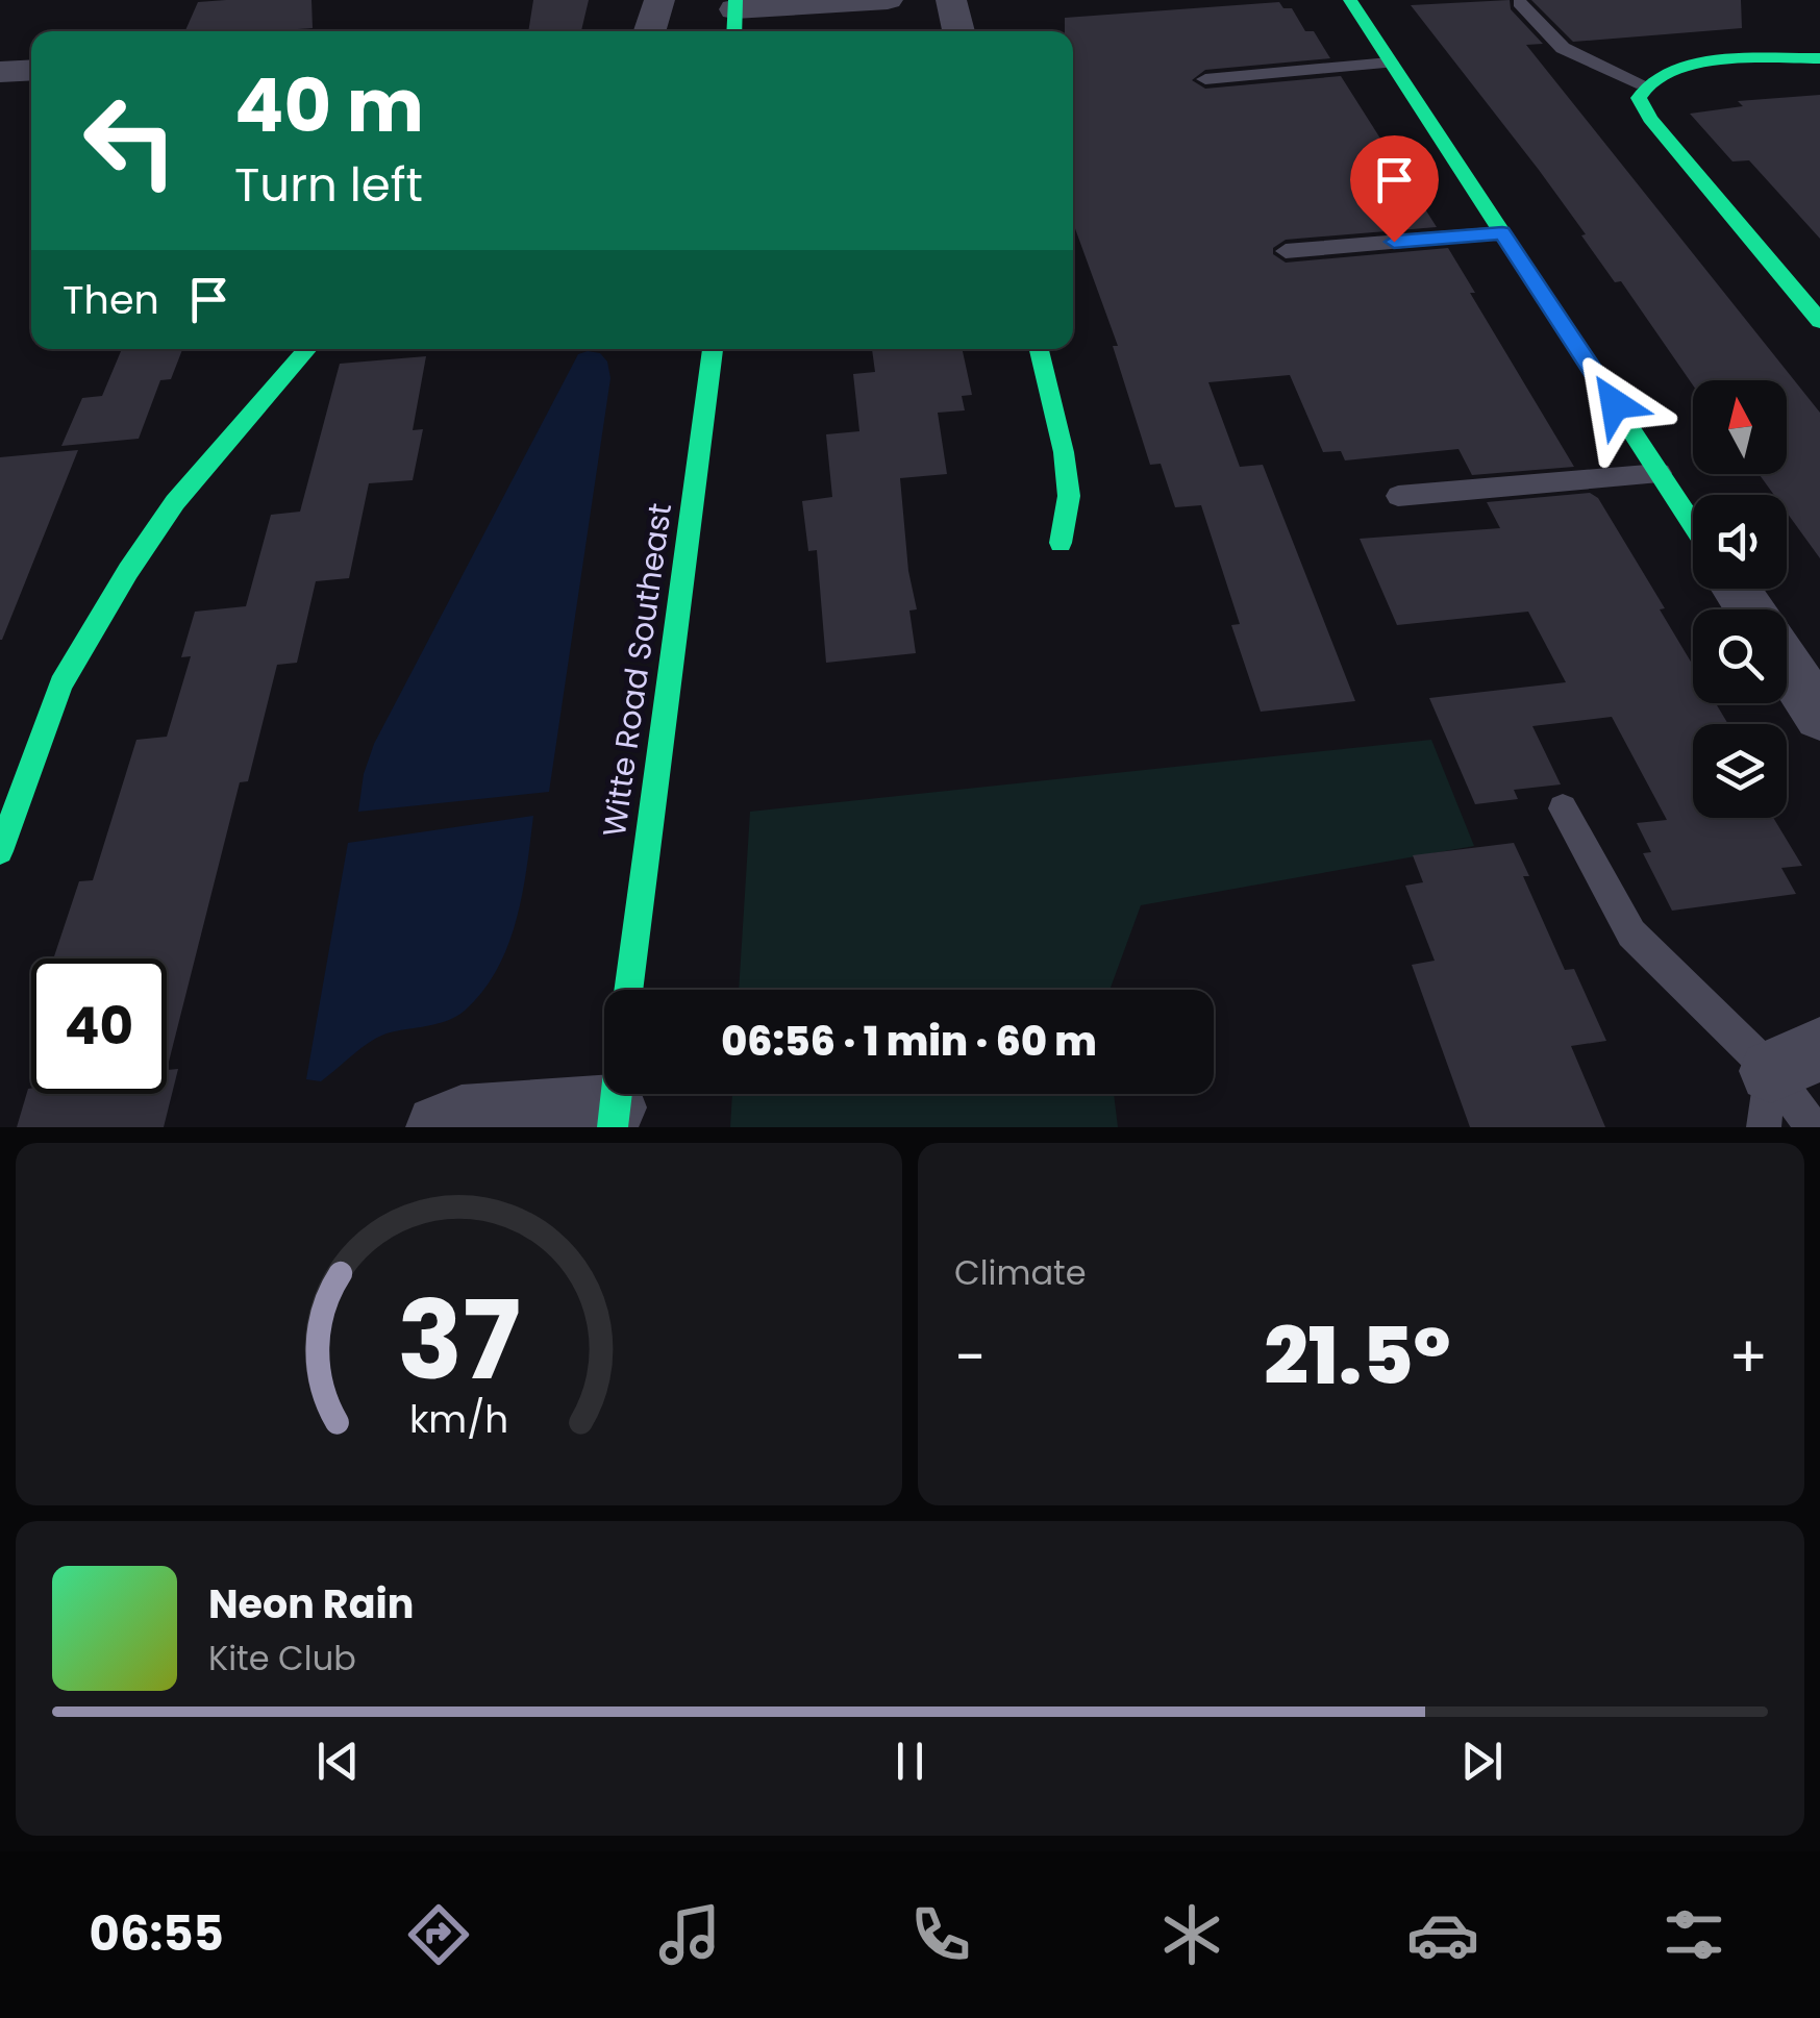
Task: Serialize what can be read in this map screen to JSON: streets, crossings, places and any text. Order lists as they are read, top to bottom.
{
  "streets": {
    "street": ["Witte Road Southeast"]
  },
  "north": "top",
  "page": {
    "turn": ["40 m", "Turn left"],
    "then": "Then",
    "limit": "40",
    "trip": "06:56 · 1 min · 60 m",
    "tile": "Climate",
    "heat": ["−", "21.5°", "+"],
    "song": ["Neon Rain", "Kite Club"],
    "tabs": "06:55",
    "gauge": ["37", "km/h"]
  }
}
